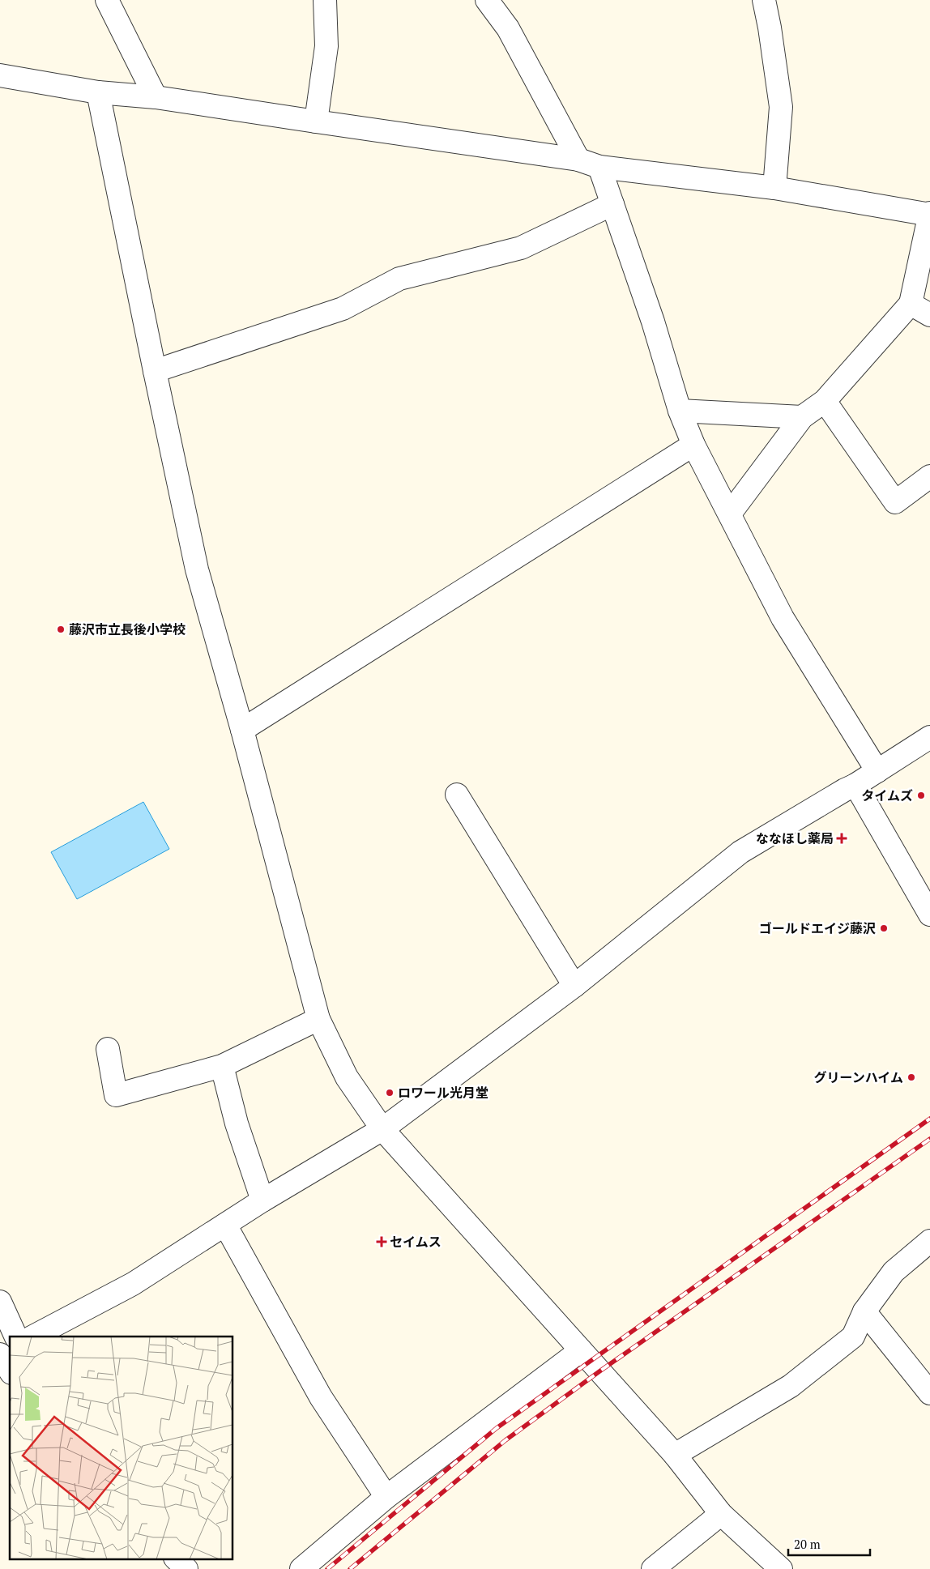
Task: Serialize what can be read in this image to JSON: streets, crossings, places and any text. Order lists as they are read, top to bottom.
{
  "places": {
    "other": [
      "藤沢市立長後小学校",
      "タイムズ",
      "ゴールドエイジ藤沢",
      "グリーンハイム",
      "ロワール光月堂"
    ],
    "health": ["ななほし薬局", "セイムス"]
  },
  "scale_bar": "20 m"
}
